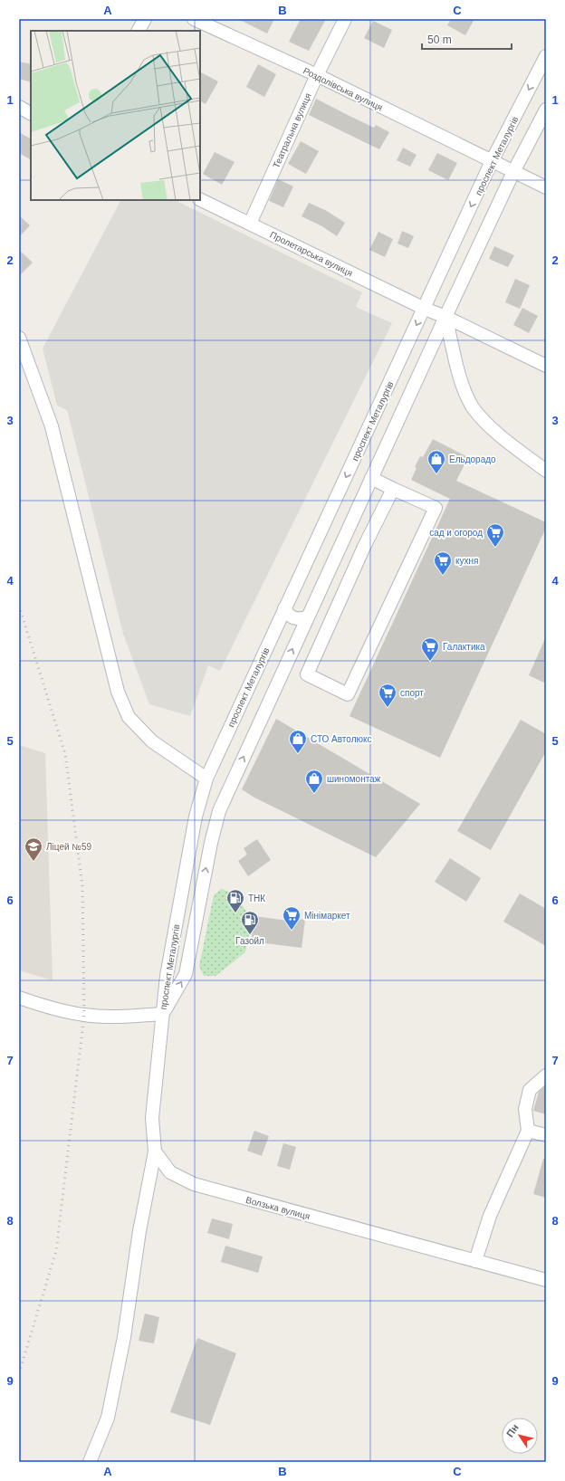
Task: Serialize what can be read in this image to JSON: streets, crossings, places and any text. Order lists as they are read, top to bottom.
{
  "streets": {
    "street": [
      "Роздолівська вулиця",
      "Театральна вулиця",
      "проспект Металургів",
      "Пролетарська вулиця",
      "Волзька вулиця"
    ]
  },
  "crossings": [
    ["Роздолівська вулиця", "Театральна вулиця"],
    ["Роздолівська вулиця", "проспект Металургів"],
    ["Театральна вулиця", "Пролетарська вулиця"],
    ["проспект Металургів", "Пролетарська вулиця"]
  ],
  "places": {
    "shop": ["Ельдорадо", "СТО Автолюкс", "шиномонтаж"],
    "supermarket": [
      "сад и огород",
      "кухня",
      "Галактика",
      "спорт",
      "Мінімаркет"
    ],
    "school or university": ["Ліцей №59"],
    "fuel station": ["ТНК", "Газойл"]
  },
  "scale_bar": "50 m",
  "north": "top left",
  "grid": {
    "columns": ["A", "B", "C"],
    "rows": [
      "1",
      "2",
      "3",
      "4",
      "5",
      "6",
      "7",
      "8",
      "9"
    ]
  }
}
